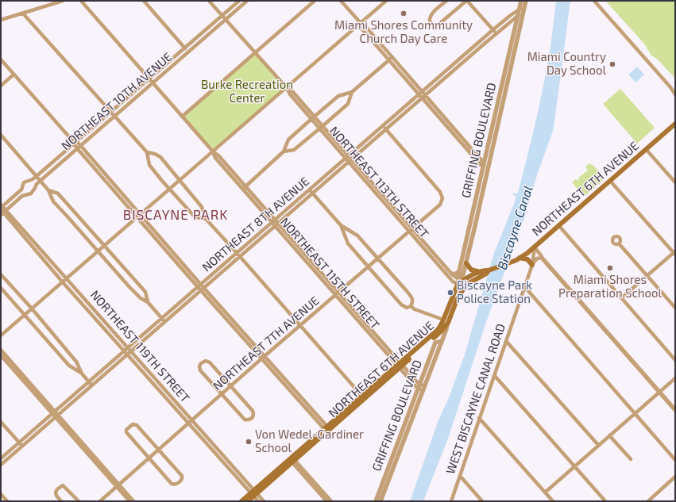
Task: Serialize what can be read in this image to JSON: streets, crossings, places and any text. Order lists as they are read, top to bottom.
{
  "streets": {
    "main road": ["GRIFFING BOULEVARD", "NORTHEAST 6TH AVENUE"],
    "street": [
      "NORTHEAST 10TH AVENUE",
      "NORTHEAST 113TH STREET",
      "NORTHEAST 8TH AVENUE",
      "NORTHEAST 115TH STREET",
      "NORTHEAST 7TH AVENUE",
      "NORTHEAST 119TH STREET",
      "WEST BISCAYNE CANAL ROAD"
    ]
  },
  "crossings": [
    ["NORTHEAST 10TH AVENUE", "NORTHEAST 113TH STREET"],
    ["NORTHEAST 10TH AVENUE", "NORTHEAST 115TH STREET"],
    ["NORTHEAST 10TH AVENUE", "NORTHEAST 119TH STREET"],
    ["GRIFFING BOULEVARD", "NORTHEAST 113TH STREET"],
    ["GRIFFING BOULEVARD", "NORTHEAST 6TH AVENUE"],
    ["GRIFFING BOULEVARD", "NORTHEAST 8TH AVENUE"],
    ["GRIFFING BOULEVARD", "NORTHEAST 115TH STREET"],
    ["NORTHEAST 113TH STREET", "NORTHEAST 6TH AVENUE"],
    ["NORTHEAST 113TH STREET", "NORTHEAST 8TH AVENUE"],
    ["NORTHEAST 113TH STREET", "NORTHEAST 7TH AVENUE"],
    ["NORTHEAST 6TH AVENUE", "NORTHEAST 115TH STREET"],
    ["NORTHEAST 6TH AVENUE", "NORTHEAST 119TH STREET"],
    ["NORTHEAST 6TH AVENUE", "WEST BISCAYNE CANAL ROAD"],
    ["NORTHEAST 8TH AVENUE", "NORTHEAST 115TH STREET"],
    ["NORTHEAST 8TH AVENUE", "NORTHEAST 7TH AVENUE"],
    ["NORTHEAST 8TH AVENUE", "NORTHEAST 119TH STREET"],
    ["NORTHEAST 115TH STREET", "NORTHEAST 7TH AVENUE"],
    ["NORTHEAST 7TH AVENUE", "NORTHEAST 119TH STREET"]
  ],
  "districts": ["BISCAYNE PARK"],
  "water": ["Biscayne Canal"],
  "parks": ["Burke Recreation Center"],
  "places": [
    "Miami Shores Community Church Day Care",
    "Miami Country Day School",
    "Miami Shores Preparation School",
    "Biscayne Park Police Station",
    "Von Wedel-Gardiner School"
  ]
}
